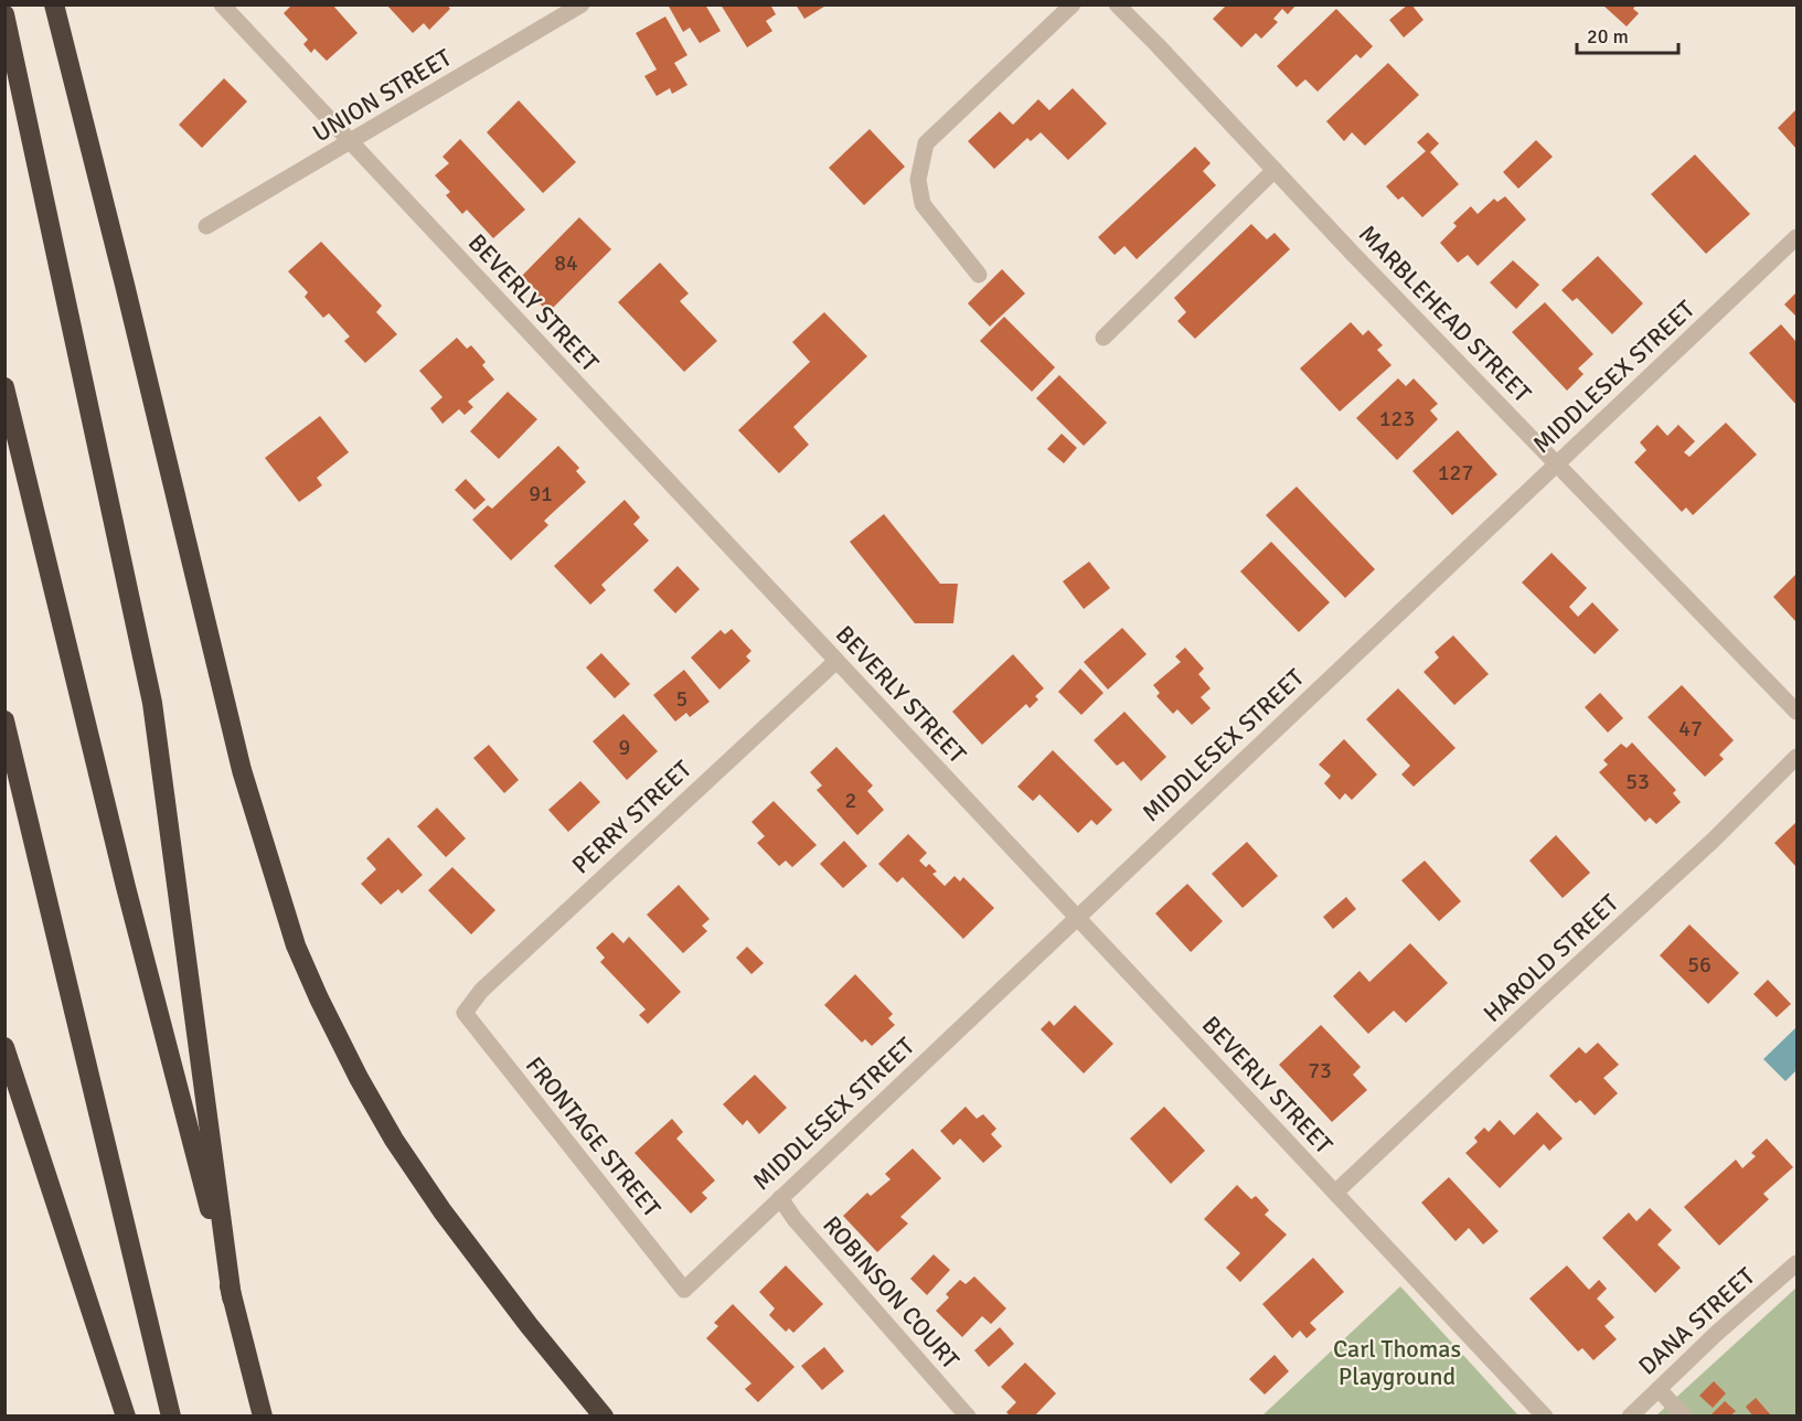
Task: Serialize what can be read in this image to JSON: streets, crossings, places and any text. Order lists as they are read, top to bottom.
{
  "streets": {
    "street": [
      "UNION STREET",
      "BEVERLY STREET",
      "MARBLEHEAD STREET",
      "MIDDLESEX STREET",
      "PERRY STREET",
      "HAROLD STREET",
      "FRONTAGE STREET",
      "ROBINSON COURT",
      "DANA STREET"
    ]
  },
  "crossings": [
    ["UNION STREET", "BEVERLY STREET"],
    ["BEVERLY STREET", "MIDDLESEX STREET"],
    ["BEVERLY STREET", "PERRY STREET"],
    ["BEVERLY STREET", "HAROLD STREET"],
    ["MARBLEHEAD STREET", "MIDDLESEX STREET"],
    ["MIDDLESEX STREET", "FRONTAGE STREET"],
    ["MIDDLESEX STREET", "ROBINSON COURT"],
    ["PERRY STREET", "FRONTAGE STREET"]
  ],
  "parks": ["Carl Thomas Playground"],
  "house_numbers": [
    "84",
    "123",
    "127",
    "91",
    "5",
    "47",
    "9",
    "53",
    "2",
    "56",
    "73"
  ],
  "scale_bar": "20 m"
}
